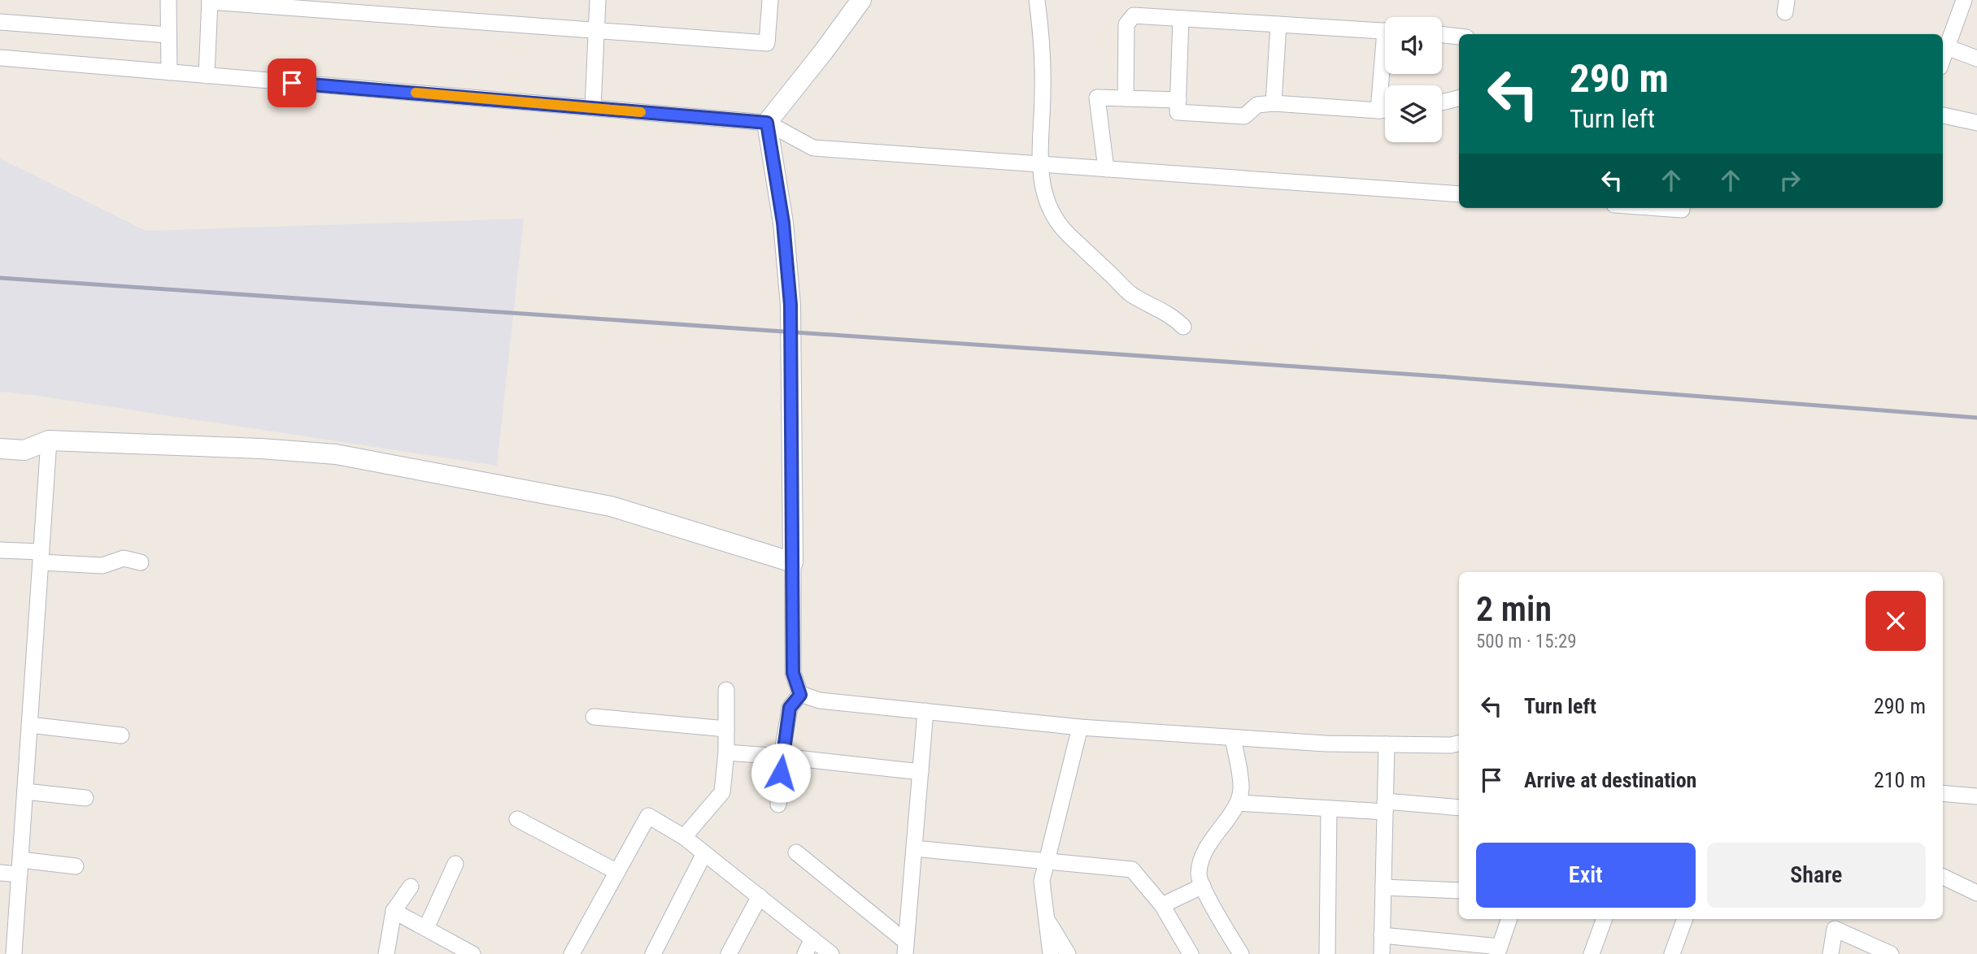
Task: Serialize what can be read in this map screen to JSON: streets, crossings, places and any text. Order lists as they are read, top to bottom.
{
  "page": {
    "turn": ["290 m", "Turn left"],
    "heading": ["2 min", "500 m · 15:29"],
    "list": [
      {
        "name": "Turn left",
        "value": "290 m"
      },
      {
        "name": "Arrive at destination",
        "value": "210 m"
      }
    ],
    "buttons": ["Exit", "Share"]
  }
}
